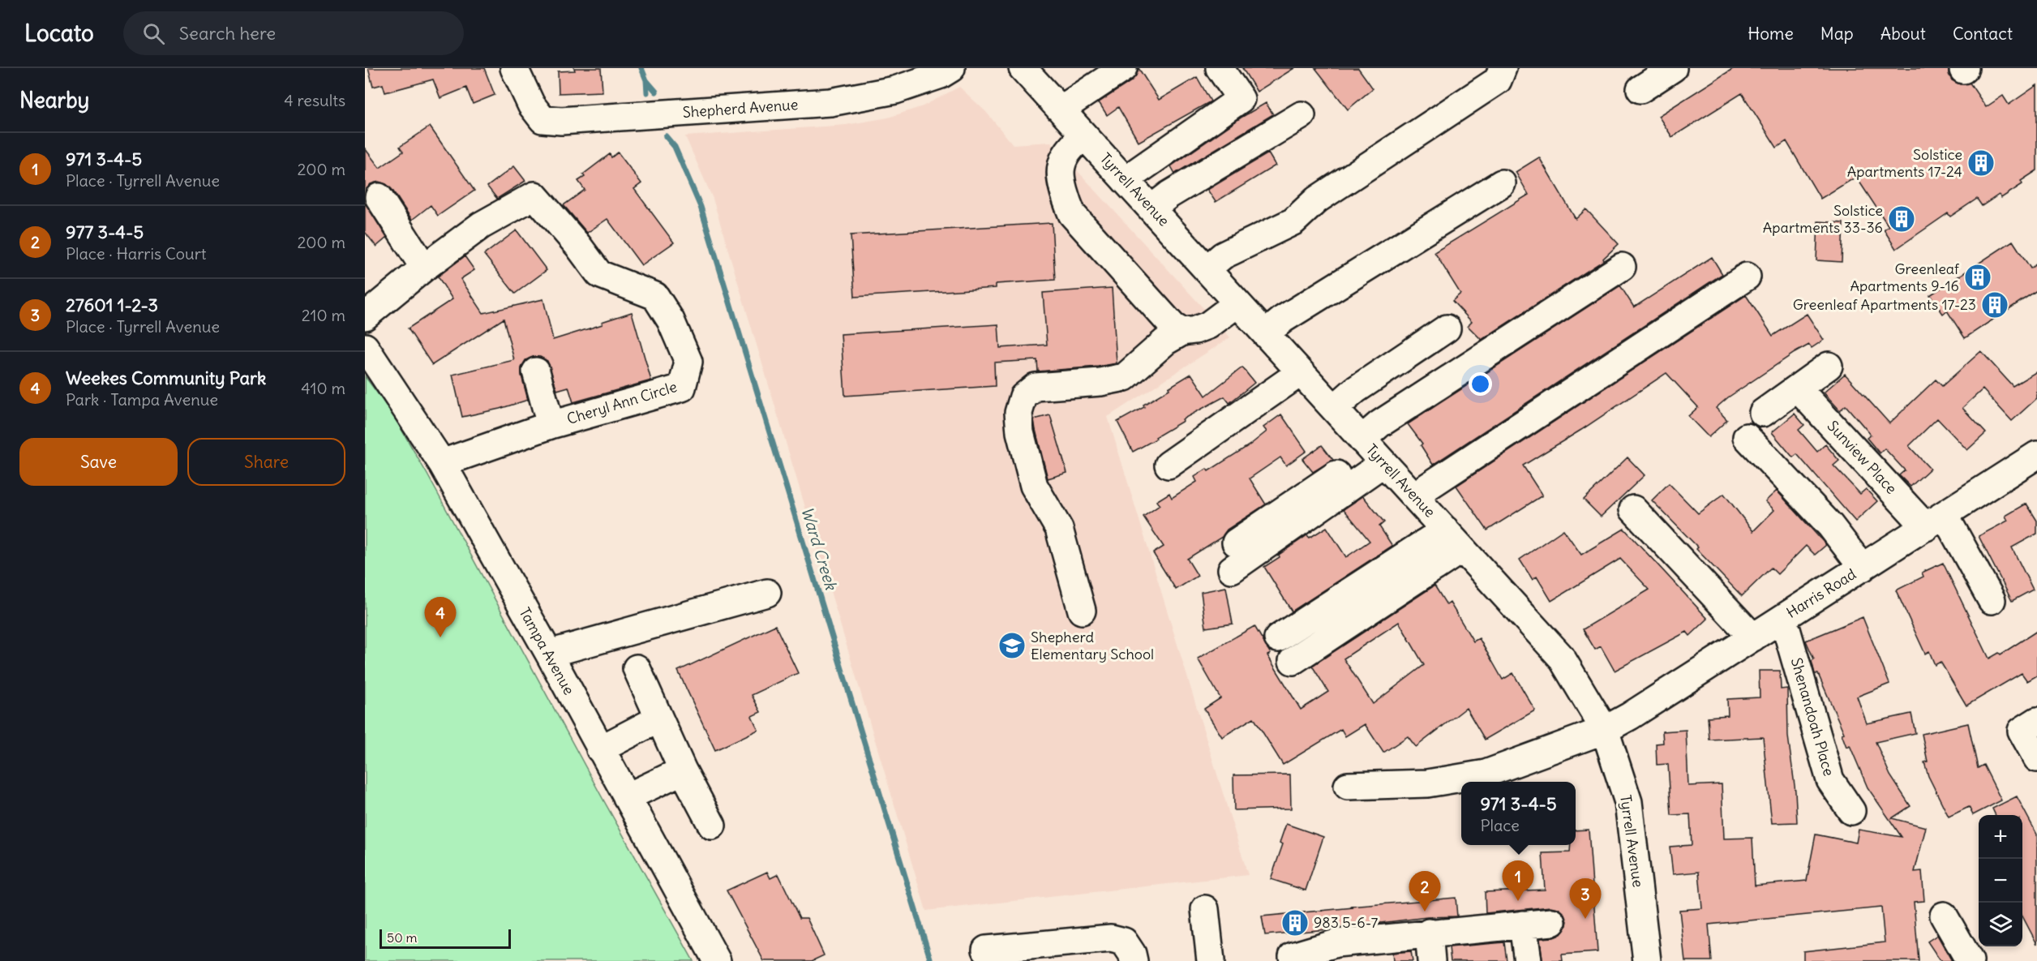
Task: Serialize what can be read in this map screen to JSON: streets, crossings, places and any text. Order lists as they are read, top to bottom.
{
  "streets": {
    "street": [
      "Shepherd Avenue",
      "Tyrrell Avenue",
      "Cheryl Ann Circle",
      "Sunview Place",
      "Harris Road",
      "Tampa Avenue",
      "Shenandoah Place"
    ]
  },
  "crossings": [
    ["Tyrrell Avenue", "Harris Road"],
    ["Cheryl Ann Circle", "Tampa Avenue"],
    ["Sunview Place", "Harris Road"],
    ["Harris Road", "Shenandoah Place"]
  ],
  "water": ["Ward Creek"],
  "places": {
    "building": [
      "Solstice Apartments 17-24",
      "Solstice Apartments 33-36",
      "Greenleaf Apartments 9-16",
      "Greenleaf Apartments 17-23",
      "983 5-6-7"
    ],
    "school or university": ["Shepherd Elementary School"]
  },
  "scale_bar": "50 m",
  "page": {
    "header": "Locato",
    "search": "Search here",
    "nav": [
      "Home",
      "Map",
      "About",
      "Contact"
    ],
    "heading": ["Nearby", "4 results"],
    "list": [
      {
        "mark": "1",
        "name": "971 3-4-5",
        "note": "Place · Tyrrell Avenue",
        "value": "200 m"
      },
      {
        "mark": "2",
        "name": "977 3-4-5",
        "note": "Place · Harris Court",
        "value": "200 m"
      },
      {
        "mark": "3",
        "name": "27601 1-2-3",
        "note": "Place · Tyrrell Avenue",
        "value": "210 m"
      },
      {
        "mark": "4",
        "name": "Weekes Community Park",
        "note": "Park · Tampa Avenue",
        "value": "410 m"
      }
    ],
    "buttons": ["Save", "Share"],
    "pins": [
      "4",
      "1",
      "2",
      "3"
    ],
    "popup": ["971 3-4-5", "Place"],
    "map_buttons": ["+", "−"],
    "scale": "50 m"
  }
}
